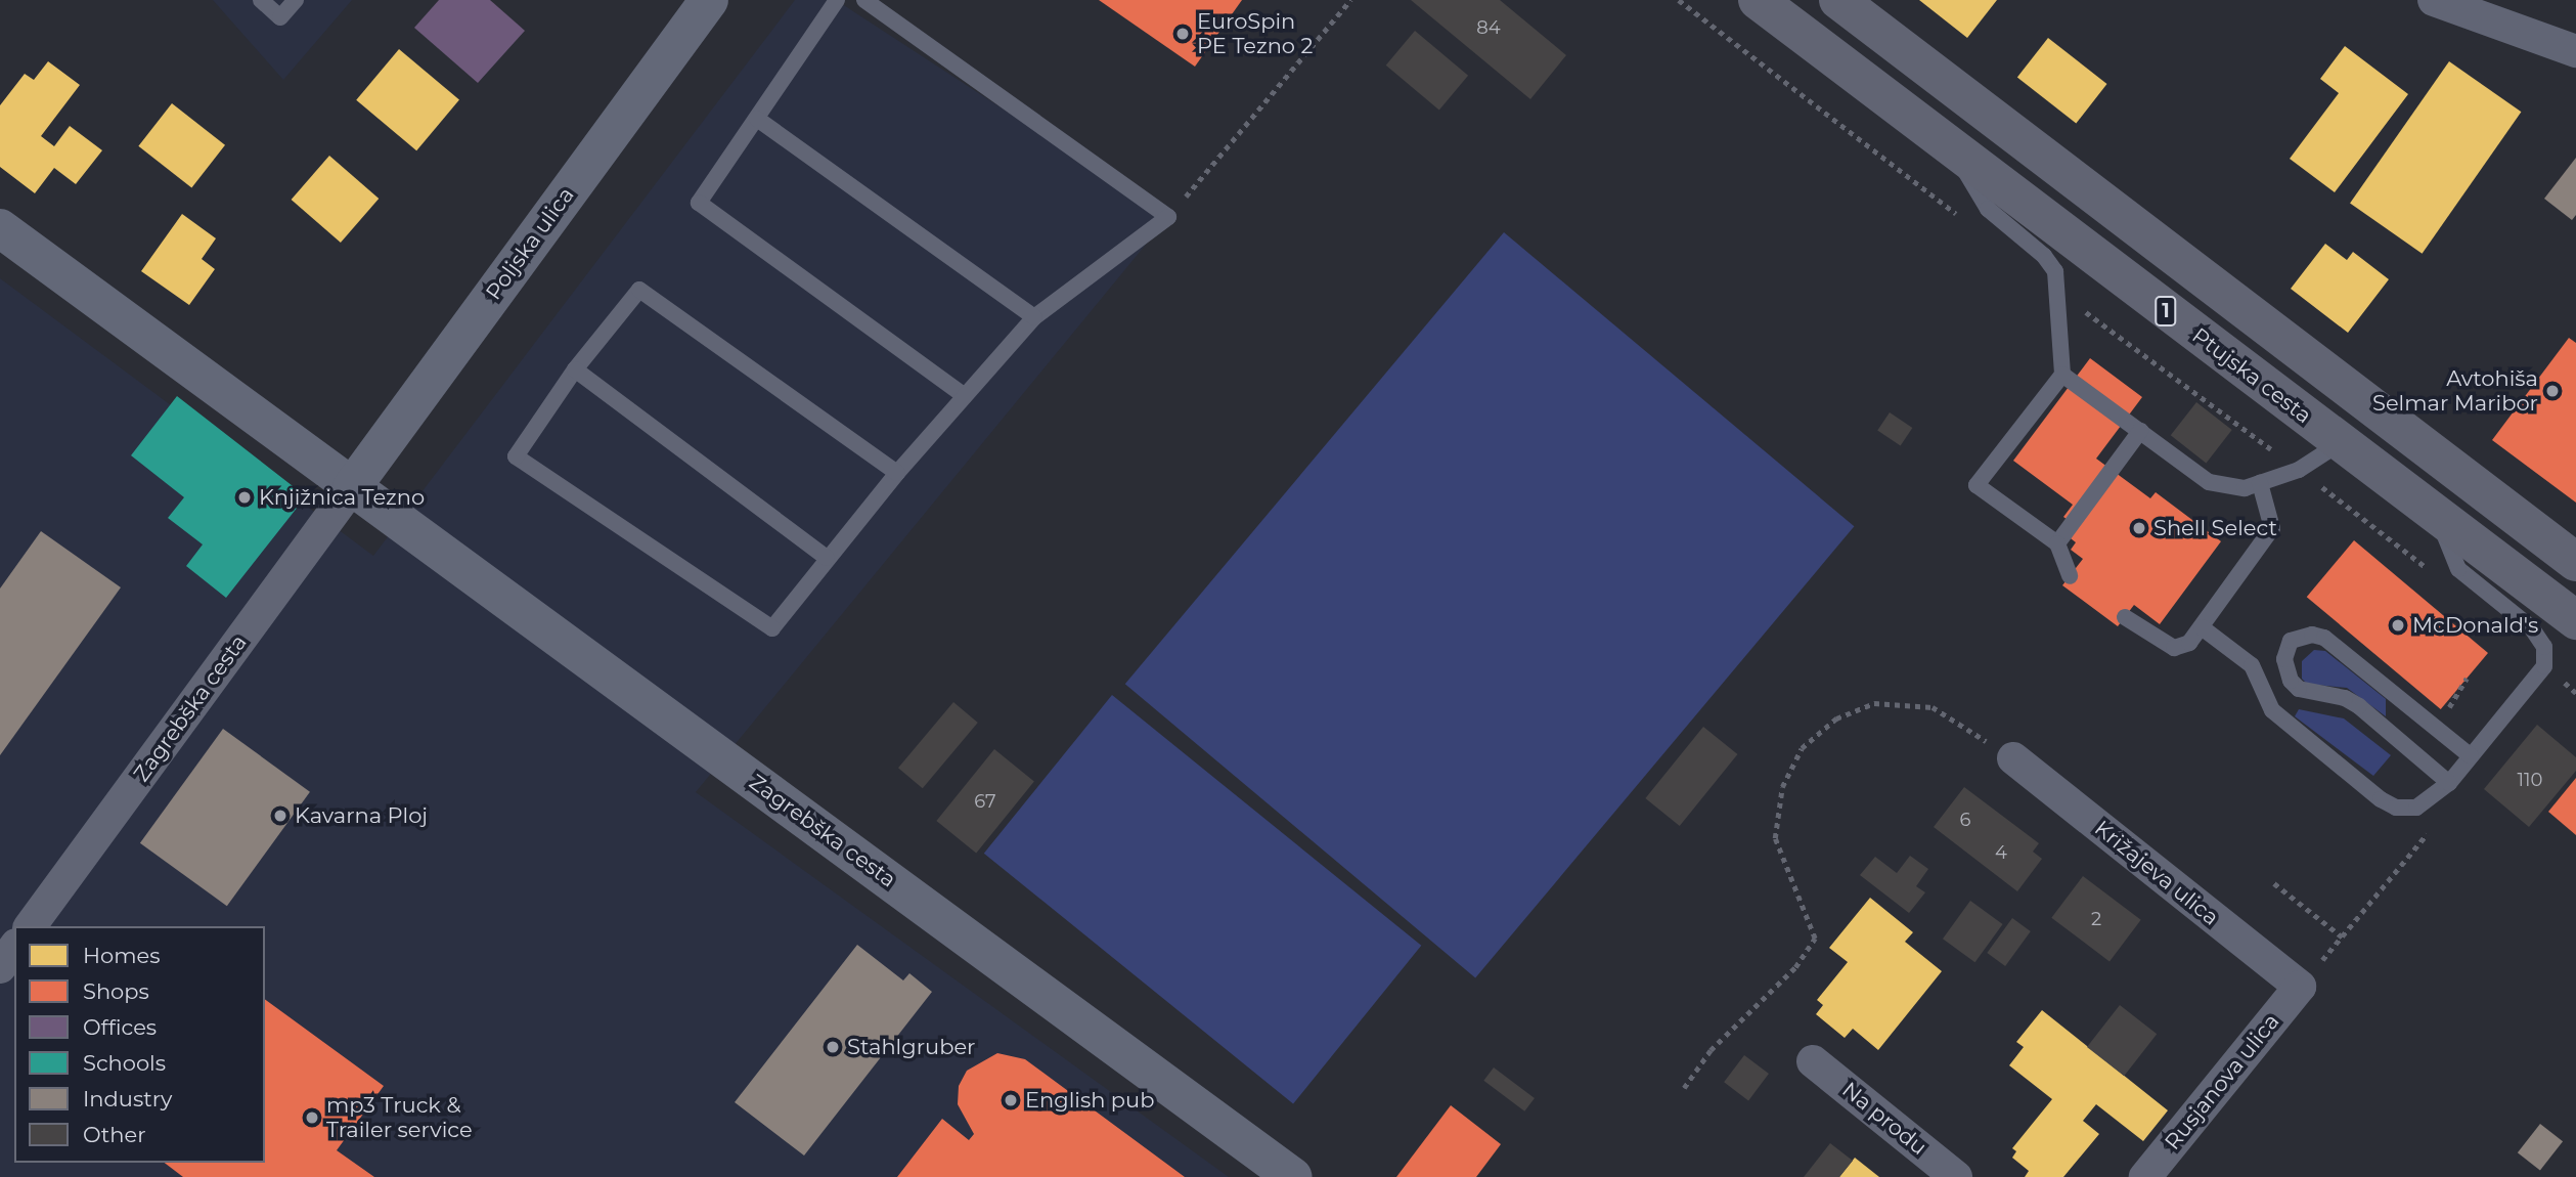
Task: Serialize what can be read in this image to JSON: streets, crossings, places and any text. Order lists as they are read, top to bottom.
{
  "streets": {
    "main road": ["1", "Ptujska cesta"],
    "street": [
      "Poljska ulica",
      "Zagrebška cesta",
      "Križajeva ulica",
      "Rusjanova ulica",
      "Na produ"
    ]
  },
  "crossings": [
    ["Poljska ulica", "Zagrebška cesta"],
    ["Križajeva ulica", "Rusjanova ulica"]
  ],
  "places": [
    "EuroSpin PE Tezno 2",
    "Avtohiša Selmar Maribor",
    "Knjižnica Tezno",
    "Shell Select",
    "McDonald's",
    "Kavarna Ploj",
    "Stahlgruber",
    "English pub",
    "mp3 Truck & Trailer service"
  ],
  "house_numbers": [
    "84",
    "110",
    "67",
    "6",
    "4",
    "2"
  ],
  "legend": [
    "Homes",
    "Shops",
    "Offices",
    "Schools",
    "Industry",
    "Other"
  ]
}
